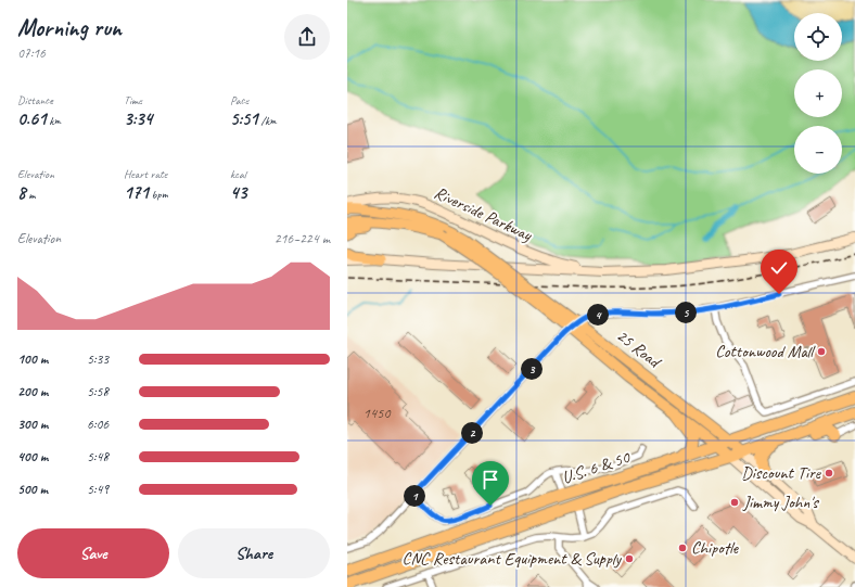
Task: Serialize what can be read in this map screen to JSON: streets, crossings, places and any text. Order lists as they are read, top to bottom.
{
  "streets": {
    "highway": ["U.S. 6 & 50"],
    "main road": ["Riverside Parkway", "25 Road"]
  },
  "crossings": [
    ["25 Road", "U.S. 6 & 50"]
  ],
  "places": [
    "Cottonwood Mall",
    "Discount Tire",
    "Jimmy John's",
    "Chipotle",
    "CNC Restaurant Equipment & Supply"
  ],
  "house_numbers": ["1450"],
  "page": {
    "heading": ["Morning run", "07:16"],
    "map_buttons": ["+", "−"],
    "stats": [
      ["Distance", "0.61 km"],
      ["Time", "3:34"],
      ["Pace", "5:51 /km"],
      ["Elevation", "8 m"],
      ["Heart rate", "171 bpm"],
      ["kcal", "43"]
    ],
    "chart": ["Elevation", "216–224 m"],
    "pins": [
      "5",
      "4",
      "3",
      "2",
      "1"
    ],
    "list": [
      {
        "name": "100 m",
        "note": "5:33"
      },
      {
        "name": "200 m",
        "note": "5:58"
      },
      {
        "name": "300 m",
        "note": "6:06"
      },
      {
        "name": "400 m",
        "note": "5:48"
      },
      {
        "name": "500 m",
        "note": "5:49"
      }
    ],
    "buttons": ["Save", "Share"]
  }
}
